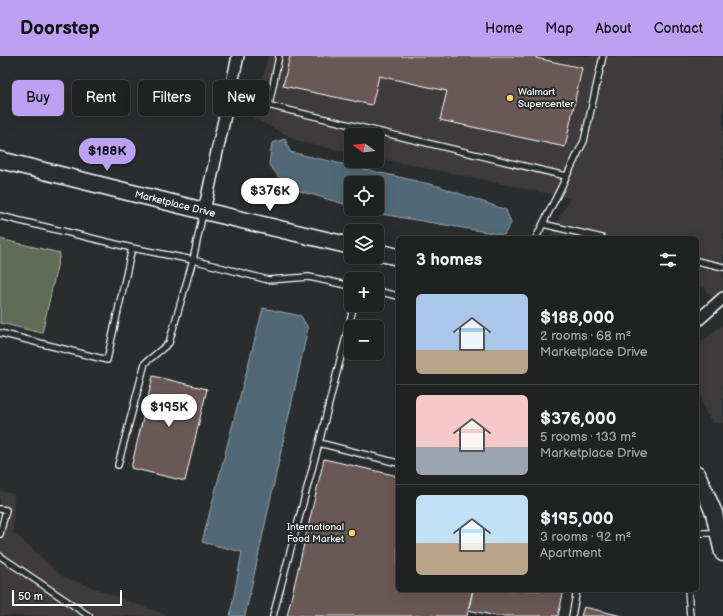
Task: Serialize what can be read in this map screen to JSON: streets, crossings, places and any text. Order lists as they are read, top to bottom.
{
  "streets": {
    "street": ["Marketplace Drive"]
  },
  "places": ["Walmart Supercenter", "International Food Market"],
  "scale_bar": "50 m",
  "north": "left",
  "page": {
    "header": "Doorstep",
    "nav": [
      "Home",
      "Map",
      "About",
      "Contact"
    ],
    "chip": [
      "Buy",
      "Rent",
      "Filters",
      "New"
    ],
    "map_buttons": ["+", "−"],
    "price": ["$188K", "$376K", "$195K"],
    "heading": "3 homes",
    "list": [
      {
        "name": "$188,000",
        "note": "2 rooms · 68 m² · Marketplace Drive"
      },
      {
        "name": "$376,000",
        "note": "5 rooms · 133 m² · Marketplace Drive"
      },
      {
        "name": "$195,000",
        "note": "3 rooms · 92 m² · Apartment"
      }
    ],
    "scale": "50 m"
  }
}
